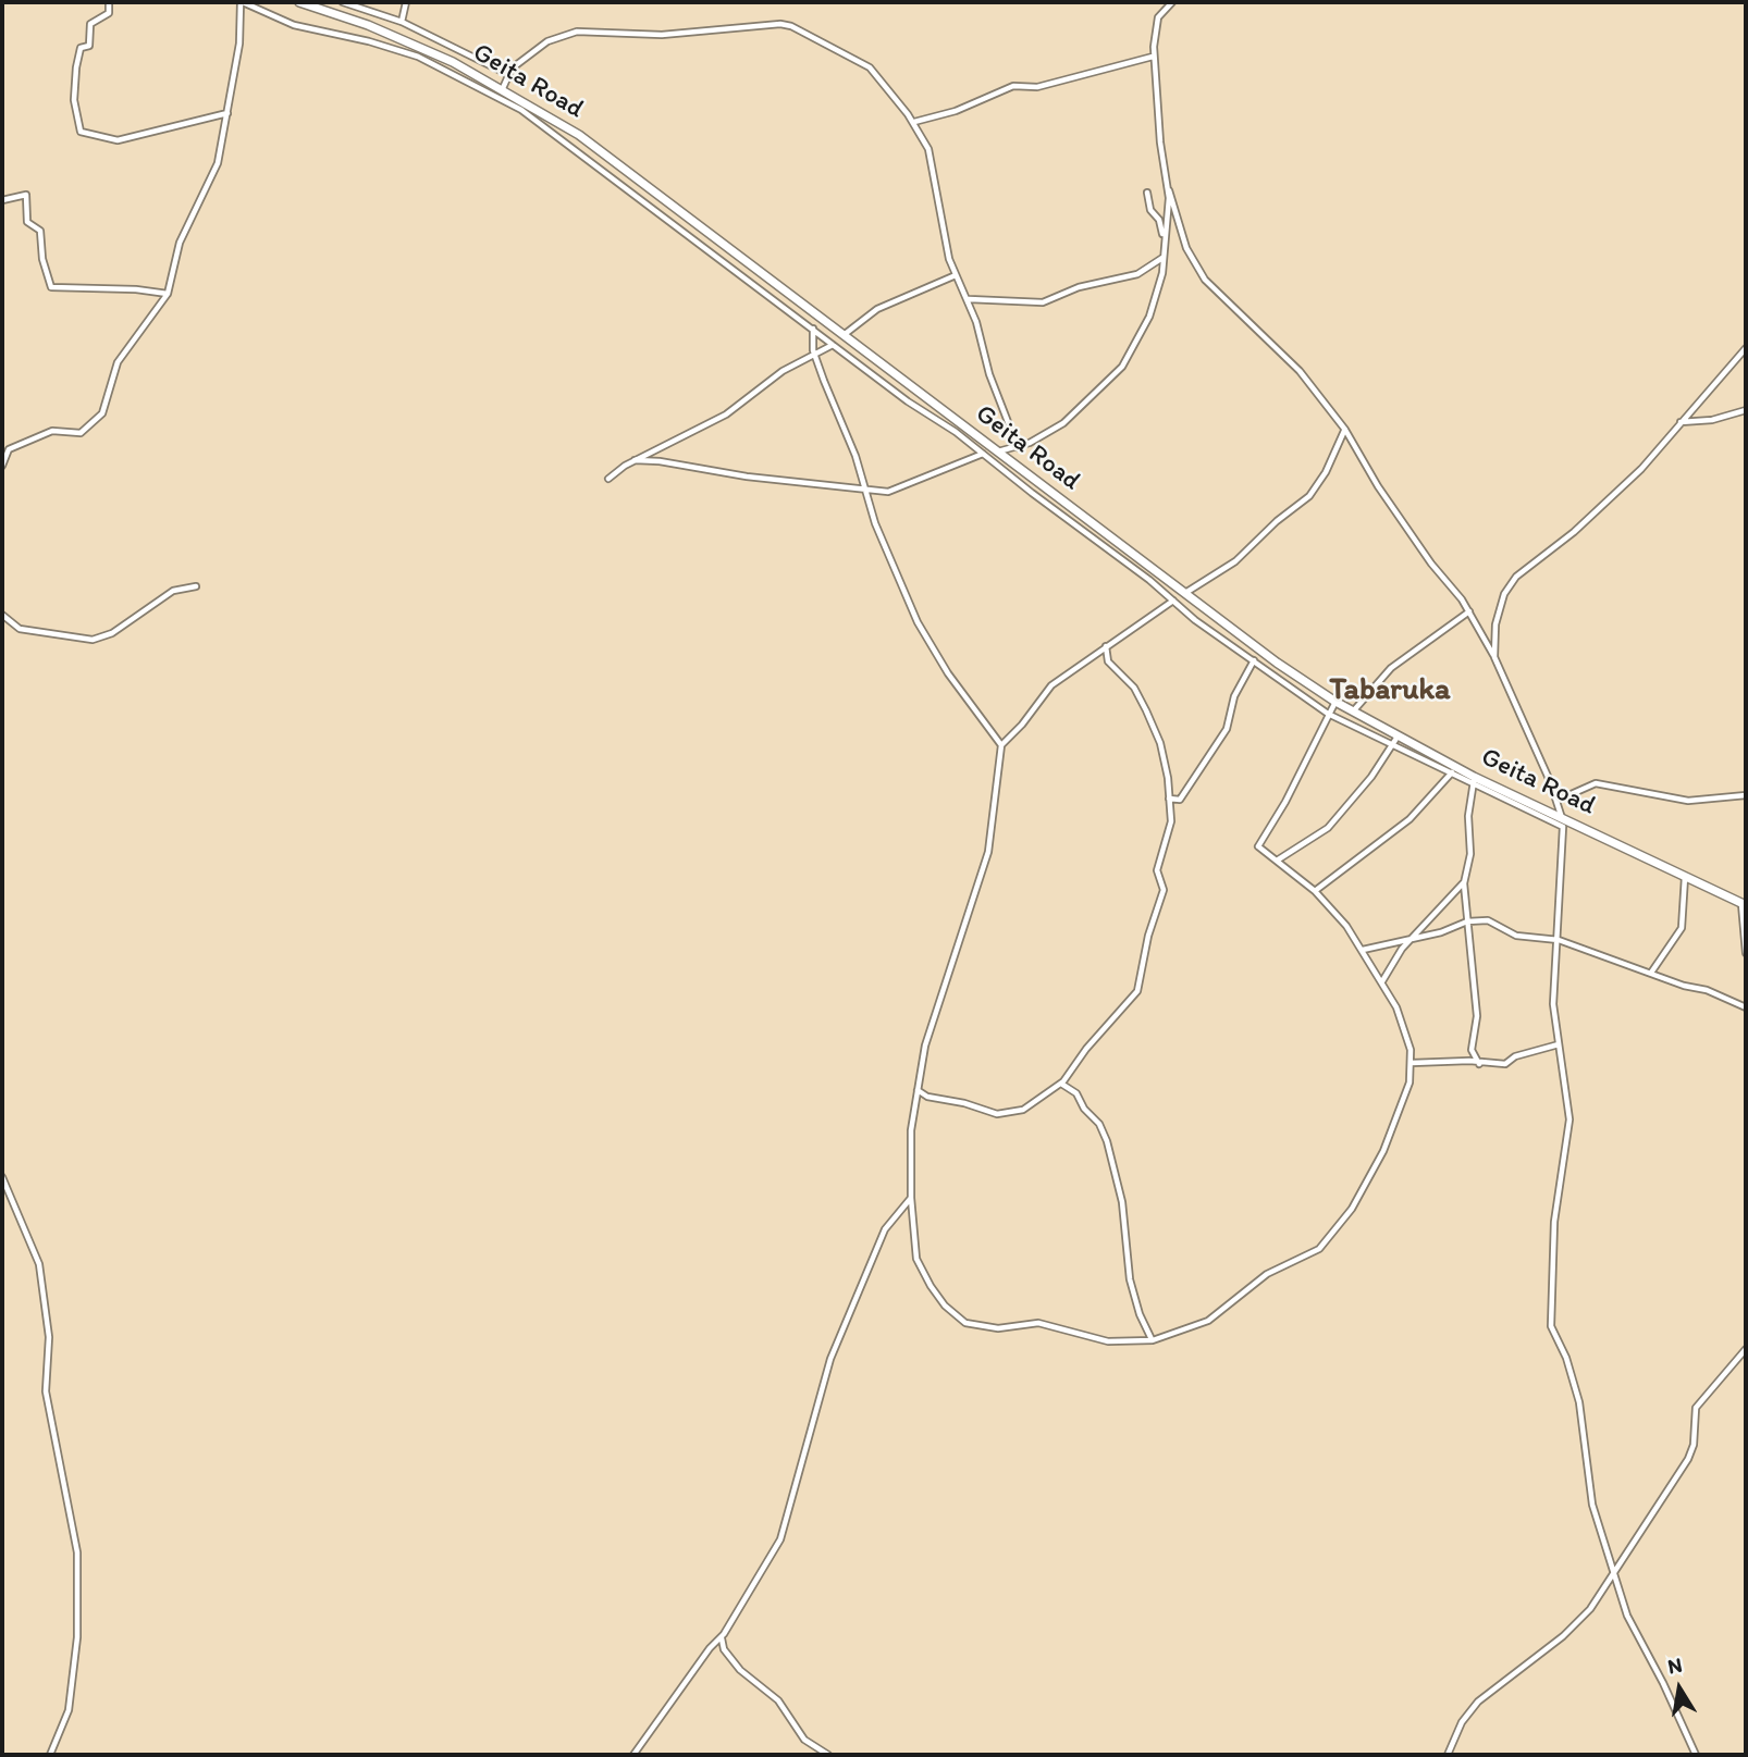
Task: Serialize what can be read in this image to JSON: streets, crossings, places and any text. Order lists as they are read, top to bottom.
{
  "streets": {
    "highway": ["Geita Road"]
  },
  "districts": ["Tabaruka"],
  "north": "top"
}
